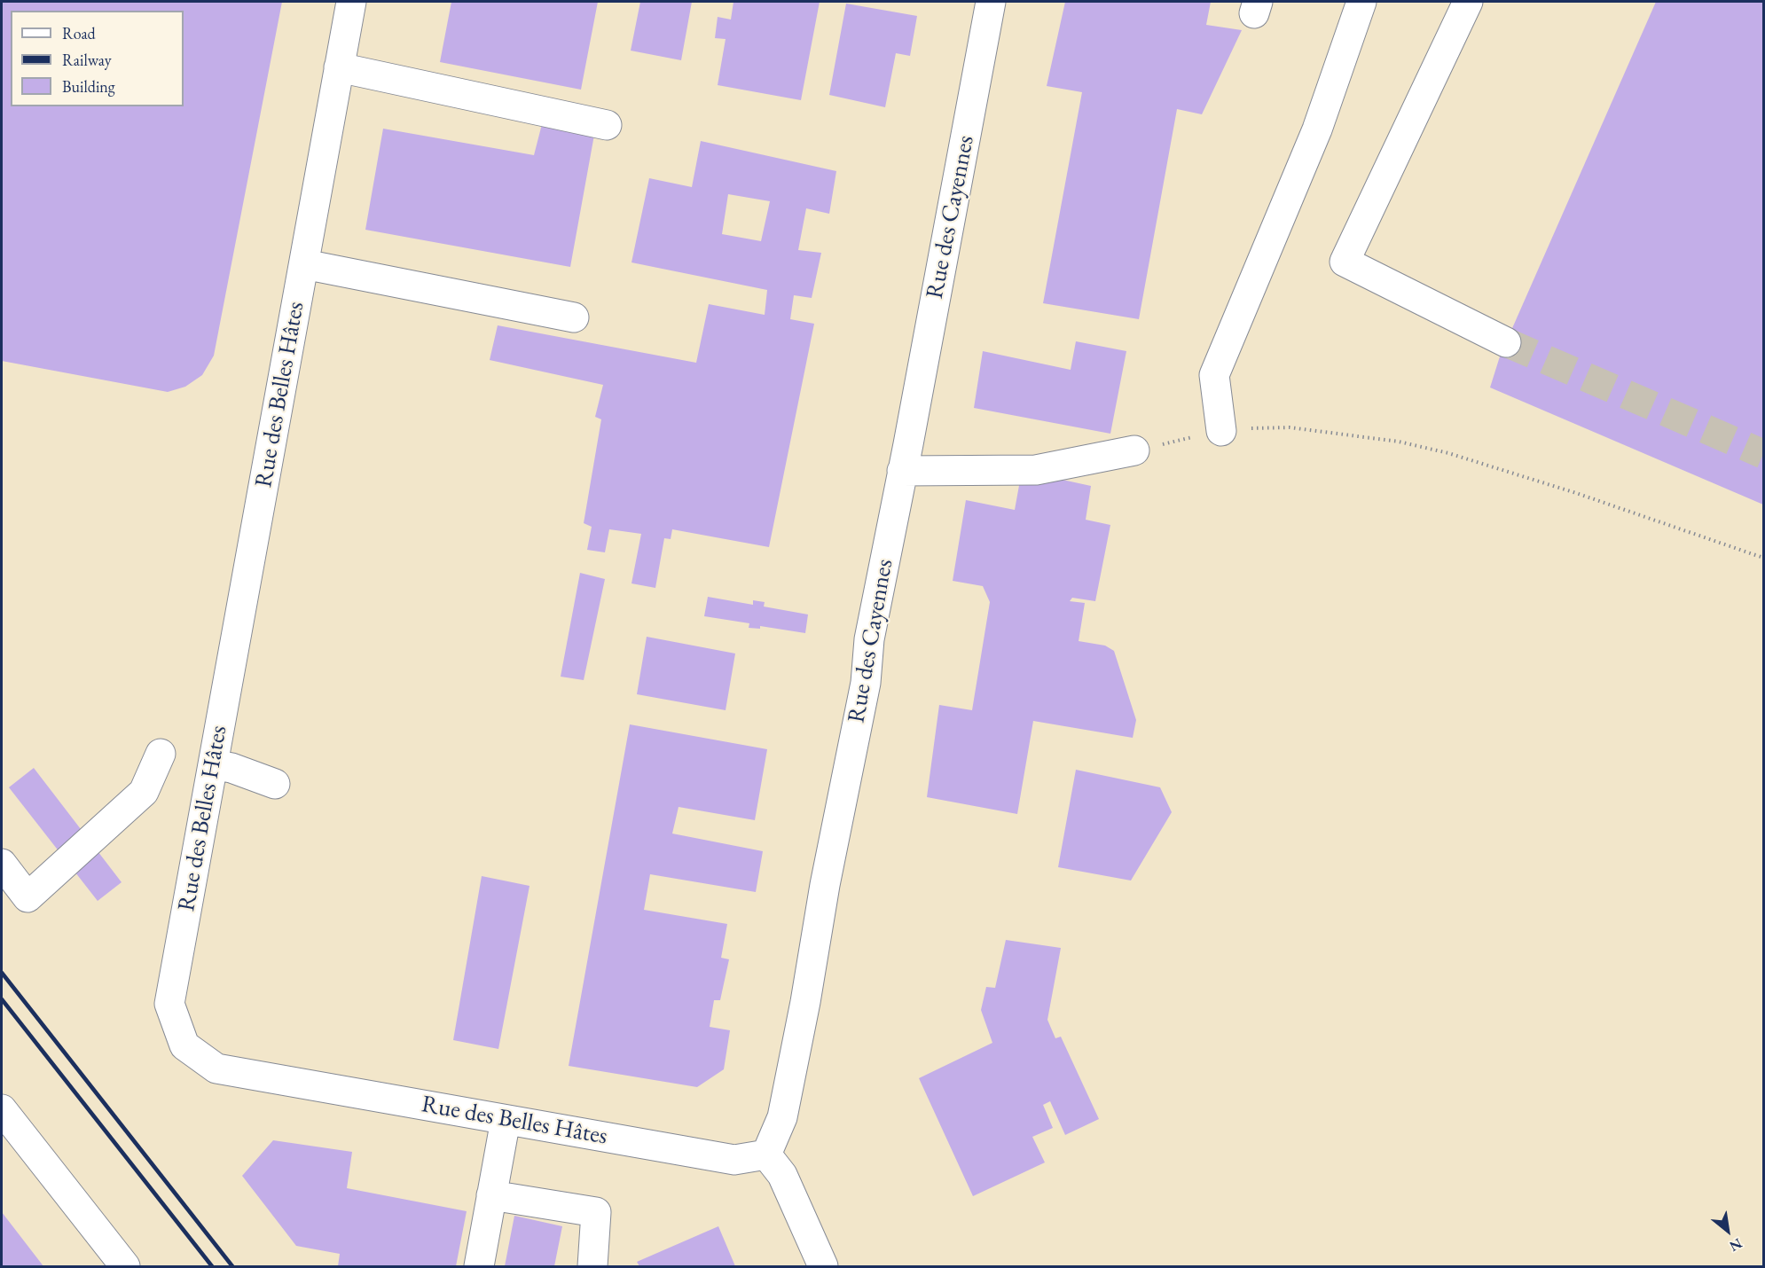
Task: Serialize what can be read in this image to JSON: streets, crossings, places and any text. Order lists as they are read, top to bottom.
{
  "streets": {
    "street": ["Rue des Cayennes", "Rue des Belles Hâtes"]
  },
  "crossings": [
    ["Rue des Cayennes", "Rue des Belles Hâtes"]
  ],
  "legend": ["Road", "Railway", "Building"],
  "north": "bottom right"
}
